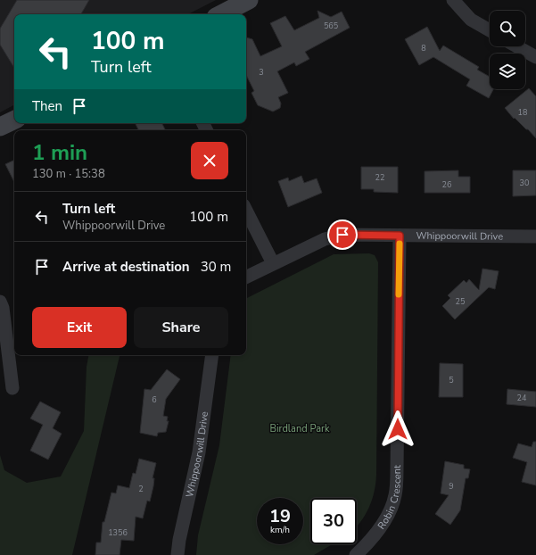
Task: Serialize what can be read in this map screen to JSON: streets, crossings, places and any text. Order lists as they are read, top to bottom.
{
  "streets": {
    "street": ["Whippoorwill Drive", "Robin Crescent"]
  },
  "crossings": [
    ["Whippoorwill Drive", "Robin Crescent"]
  ],
  "parks": ["Birdland Park"],
  "house_numbers": [
    "565",
    "8",
    "3",
    "18",
    "22",
    "30",
    "26",
    "25",
    "5",
    "24",
    "6",
    "9",
    "2",
    "1356"
  ],
  "page": {
    "turn": ["100 m", "Turn left"],
    "then": "Then",
    "heading": ["1 min", "130 m · 15:38"],
    "list": [
      {
        "name": "Turn left",
        "note": "Whippoorwill Drive",
        "value": "100 m"
      },
      {
        "name": "Arrive at destination",
        "value": "30 m"
      }
    ],
    "buttons": ["Exit", "Share"],
    "speed": "19 km/h",
    "limit": "30"
  }
}
